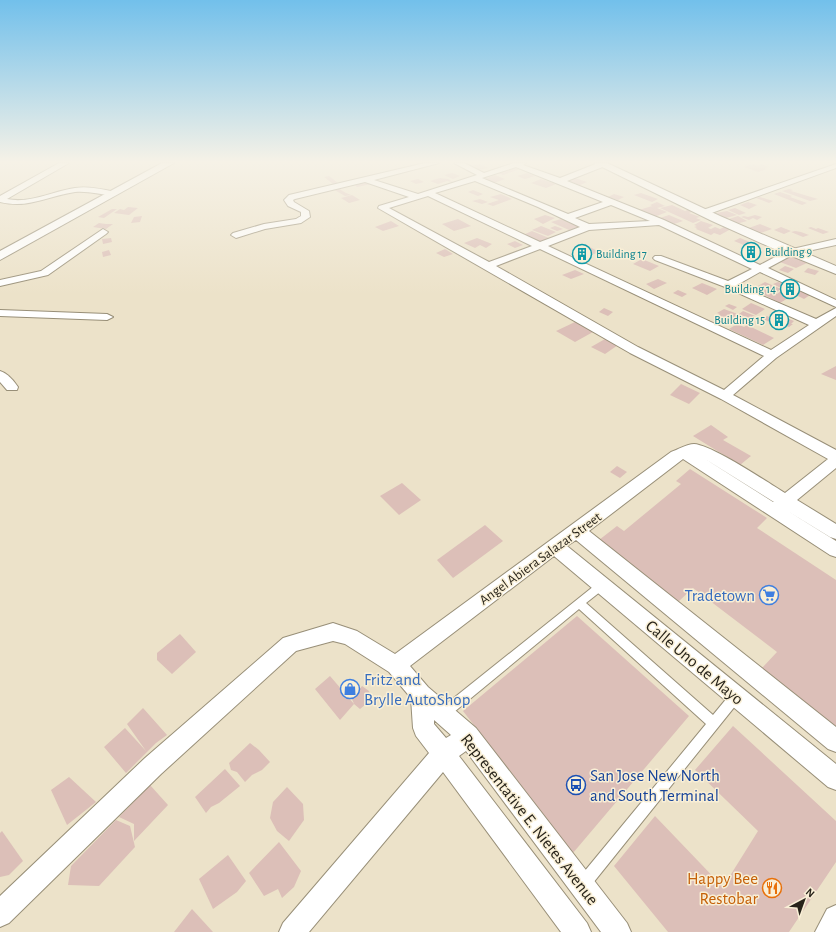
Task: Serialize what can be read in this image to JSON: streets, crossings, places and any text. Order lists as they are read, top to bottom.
{
  "streets": {
    "street": ["Angel Abiera Salazar Street", "Calle Uno de Mayo", "Representative E. Nietes Avenue"]
  },
  "crossings": [
    ["Angel Abiera Salazar Street", "Calle Uno de Mayo"]
  ],
  "places": {
    "building": [
      "Building 9",
      "Building 17",
      "Building 14",
      "Building 15"
    ],
    "supermarket": ["Tradetown"],
    "shop": ["Fritz and Brylle AutoShop"],
    "bus stop": ["San Jose New North and South Terminal"],
    "restaurant": ["Happy Bee Restobar"]
  },
  "north": "top right"
}
